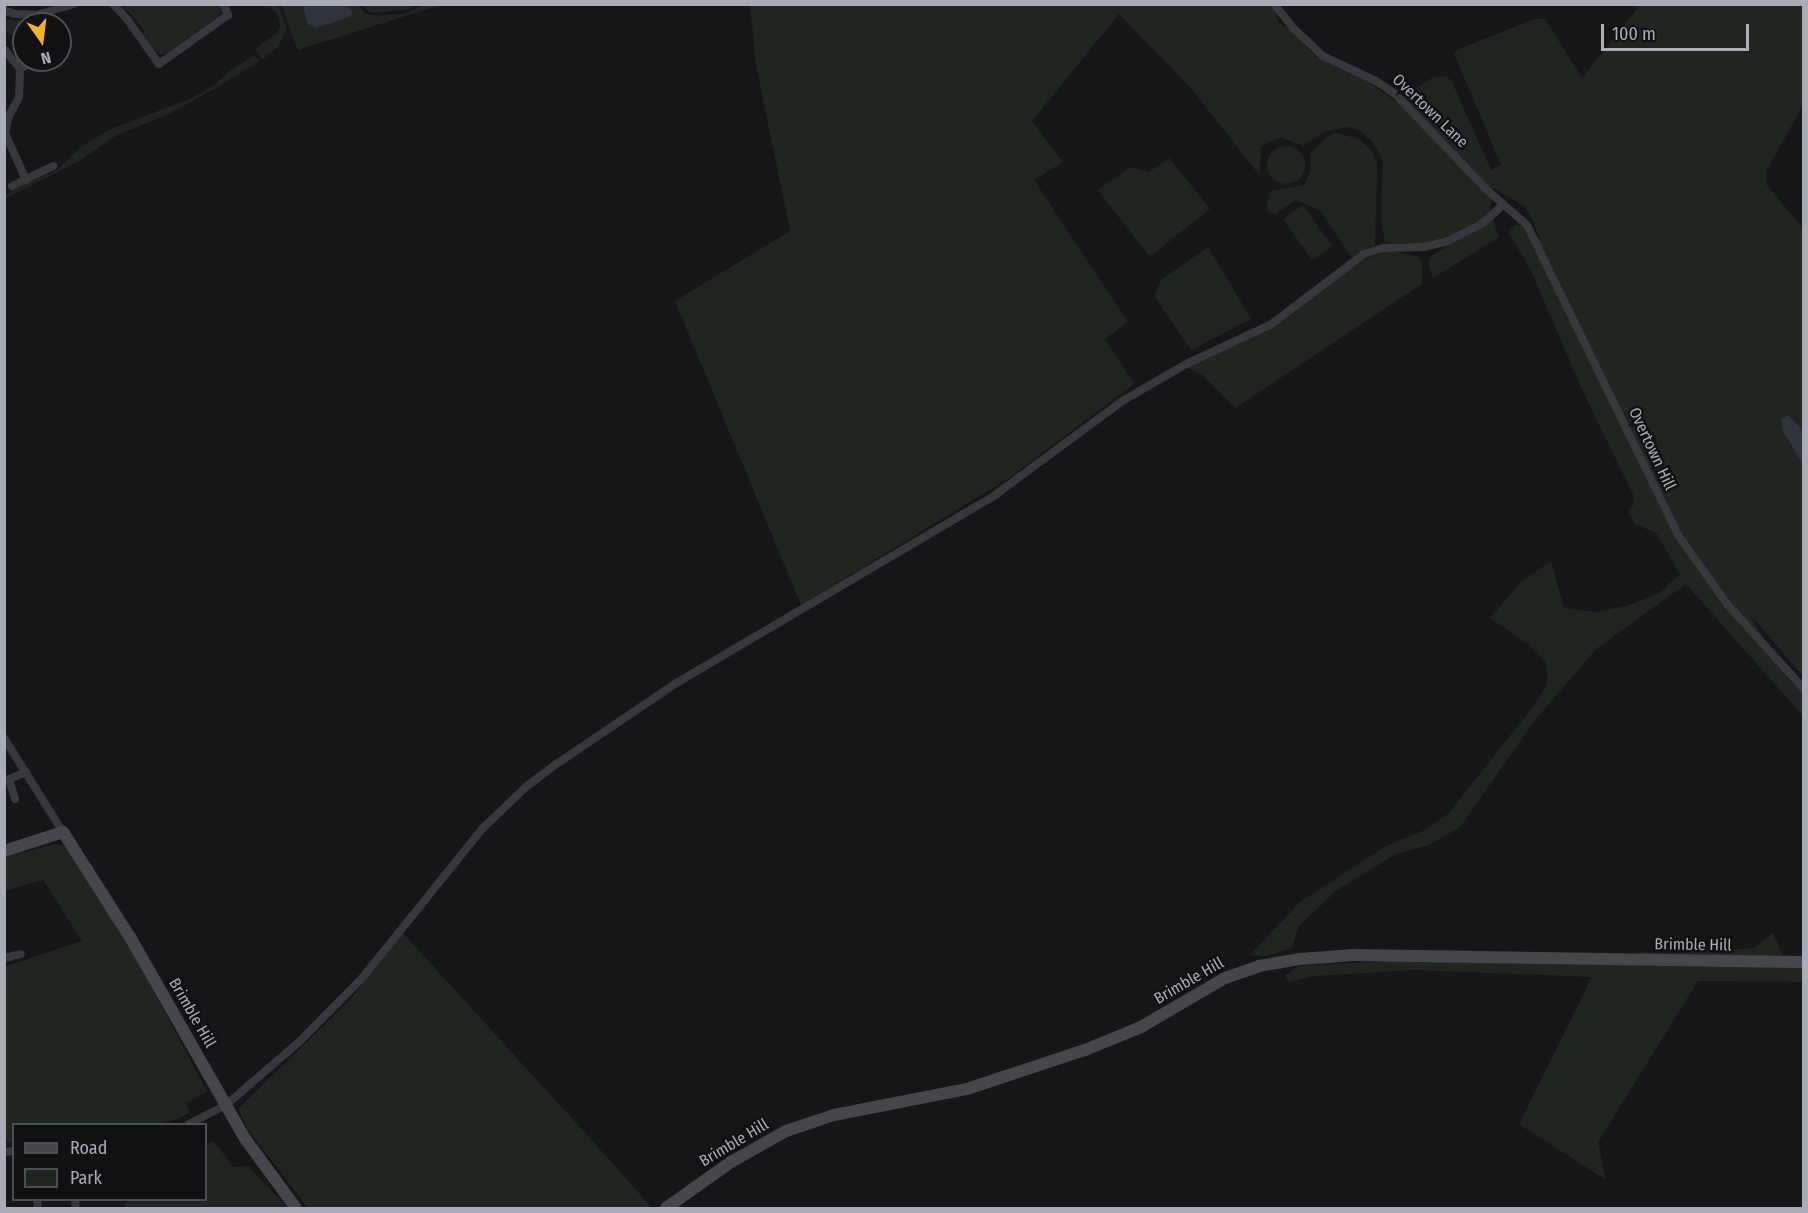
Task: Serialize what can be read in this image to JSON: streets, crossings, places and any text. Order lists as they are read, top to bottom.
{
  "streets": {
    "main road": ["Brimble Hill"],
    "street": ["Overtown Lane", "Overtown Hill"]
  },
  "crossings": [
    ["Overtown Lane", "Overtown Hill"]
  ],
  "legend": ["Road", "Park"],
  "scale_bar": "100 m",
  "north": "bottom"
}
